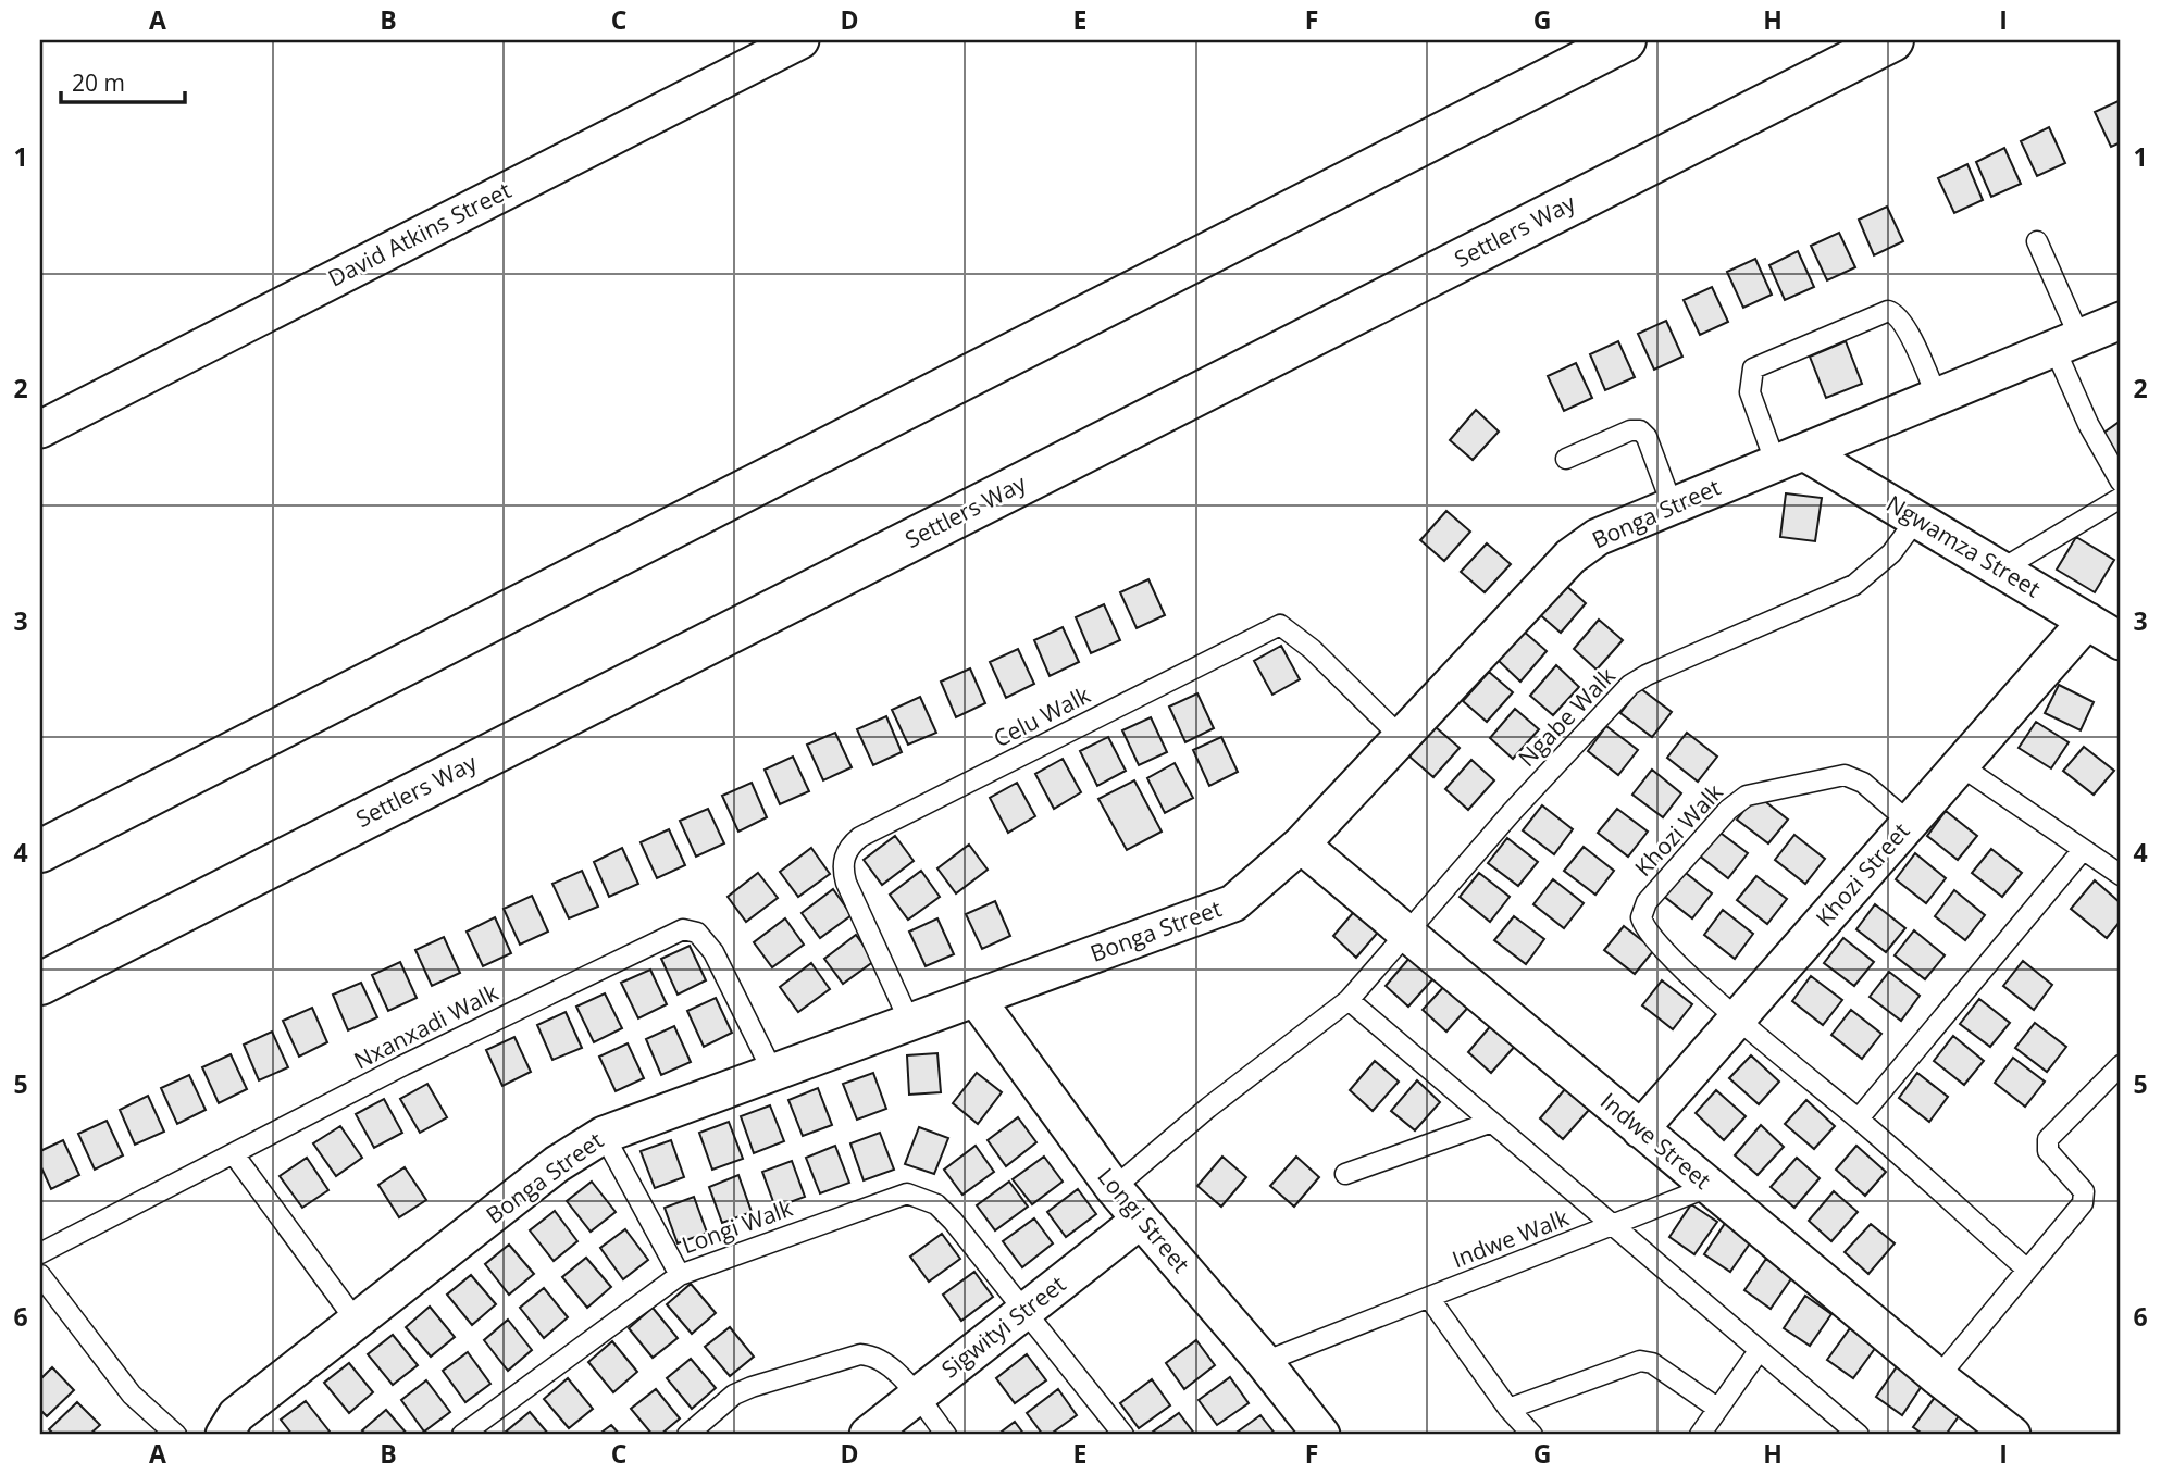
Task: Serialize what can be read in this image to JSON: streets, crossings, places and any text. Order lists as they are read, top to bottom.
{
  "streets": {
    "highway": ["Settlers Way"],
    "street": [
      "David Atkins Street",
      "Bonga Street",
      "Ngwamza Street",
      "Khozi Street",
      "Indwe Street",
      "Longi Street",
      "Sigwityi Street"
    ],
    "lane": [
      "Celu Walk",
      "Ngabe Walk",
      "Khozi Walk",
      "Nxanxadi Walk",
      "Longi Walk",
      "Indwe Walk"
    ]
  },
  "crossings": [
    ["Bonga Street", "Ngwamza Street"],
    ["Bonga Street", "Celu Walk"],
    ["Bonga Street", "Nxanxadi Walk"],
    ["Bonga Street", "Indwe Street"],
    ["Bonga Street", "Longi Street"],
    ["Ngwamza Street", "Ngabe Walk"],
    ["Ngwamza Street", "Khozi Street"],
    ["Ngabe Walk", "Indwe Street"],
    ["Ngabe Walk", "Longi Street"],
    ["Ngabe Walk", "Indwe Walk"],
    ["Khozi Walk", "Khozi Street"],
    ["Khozi Street", "Indwe Street"],
    ["Indwe Street", "Indwe Walk"],
    ["Longi Street", "Indwe Walk"],
    ["Longi Street", "Sigwityi Street"],
    ["Longi Walk", "Sigwityi Street"]
  ],
  "scale_bar": "20 m",
  "grid": {
    "columns": [
      "A",
      "B",
      "C",
      "D",
      "E",
      "F",
      "G",
      "H",
      "I"
    ],
    "rows": [
      "1",
      "2",
      "3",
      "4",
      "5",
      "6"
    ]
  }
}
